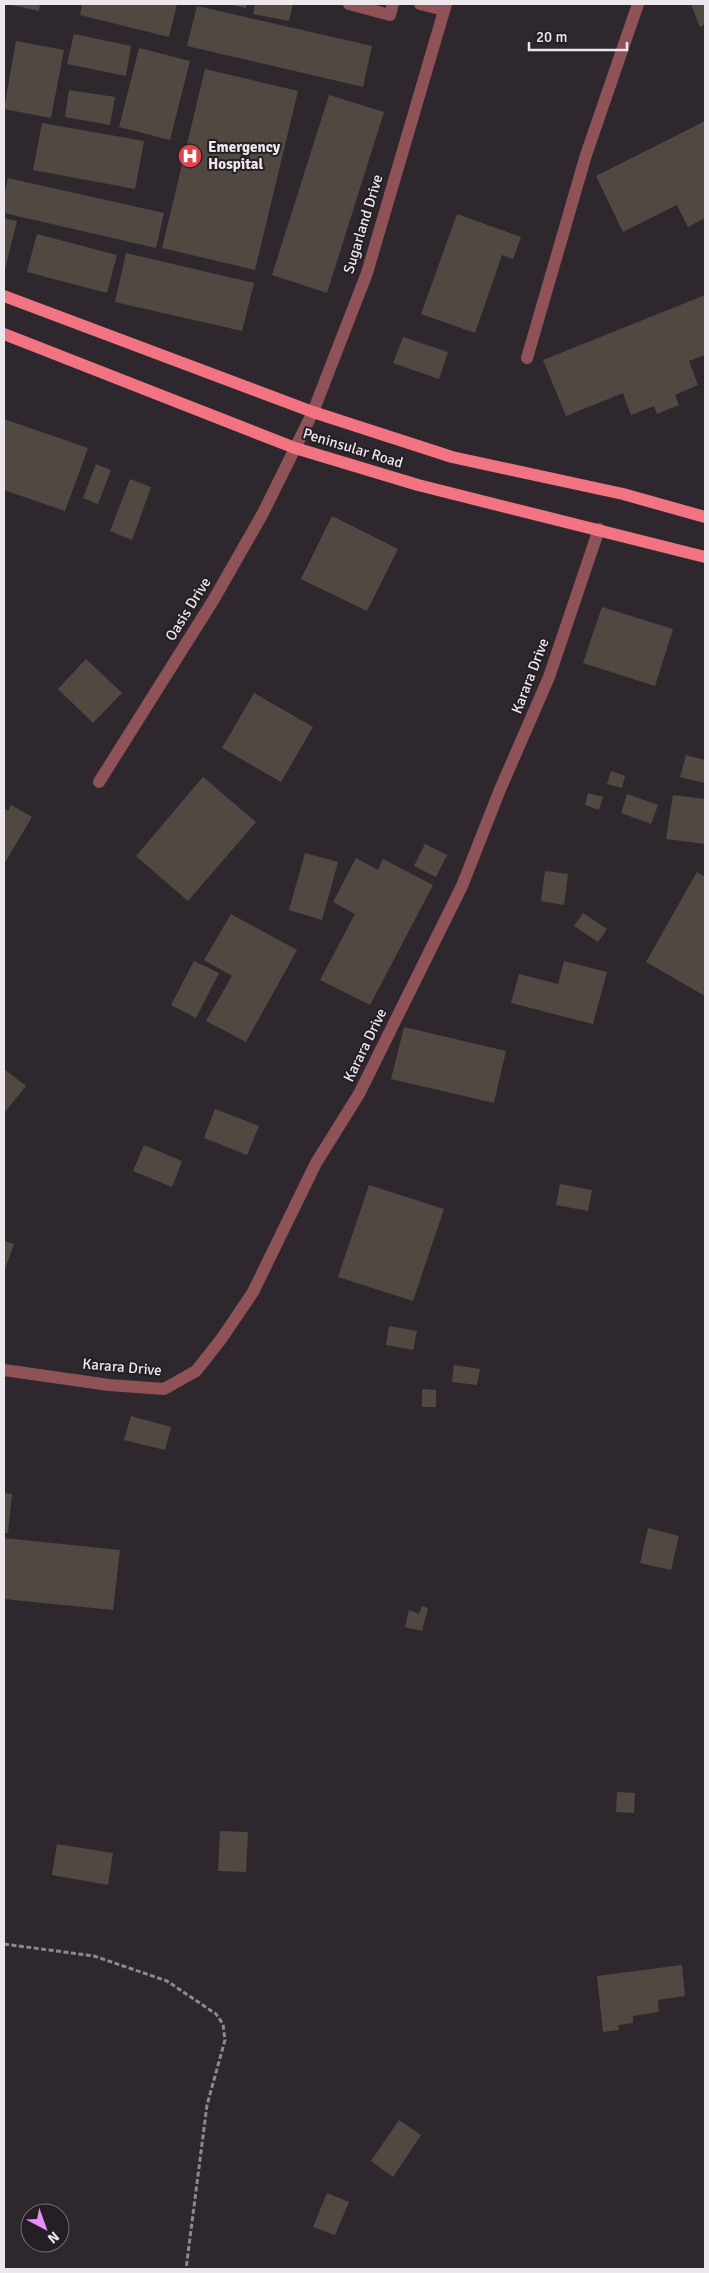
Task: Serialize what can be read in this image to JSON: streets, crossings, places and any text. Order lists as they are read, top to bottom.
{
  "streets": {
    "main road": ["Peninsular Road"],
    "street": ["Sugarland Drive", "Oasis Drive", "Karara Drive"]
  },
  "crossings": [
    ["Sugarland Drive", "Peninsular Road"],
    ["Sugarland Drive", "Oasis Drive"],
    ["Peninsular Road", "Oasis Drive"],
    ["Peninsular Road", "Karara Drive"]
  ],
  "places": {
    "hospital": ["Emergency Hospital"]
  },
  "scale_bar": "20 m",
  "north": "bottom right"
}
